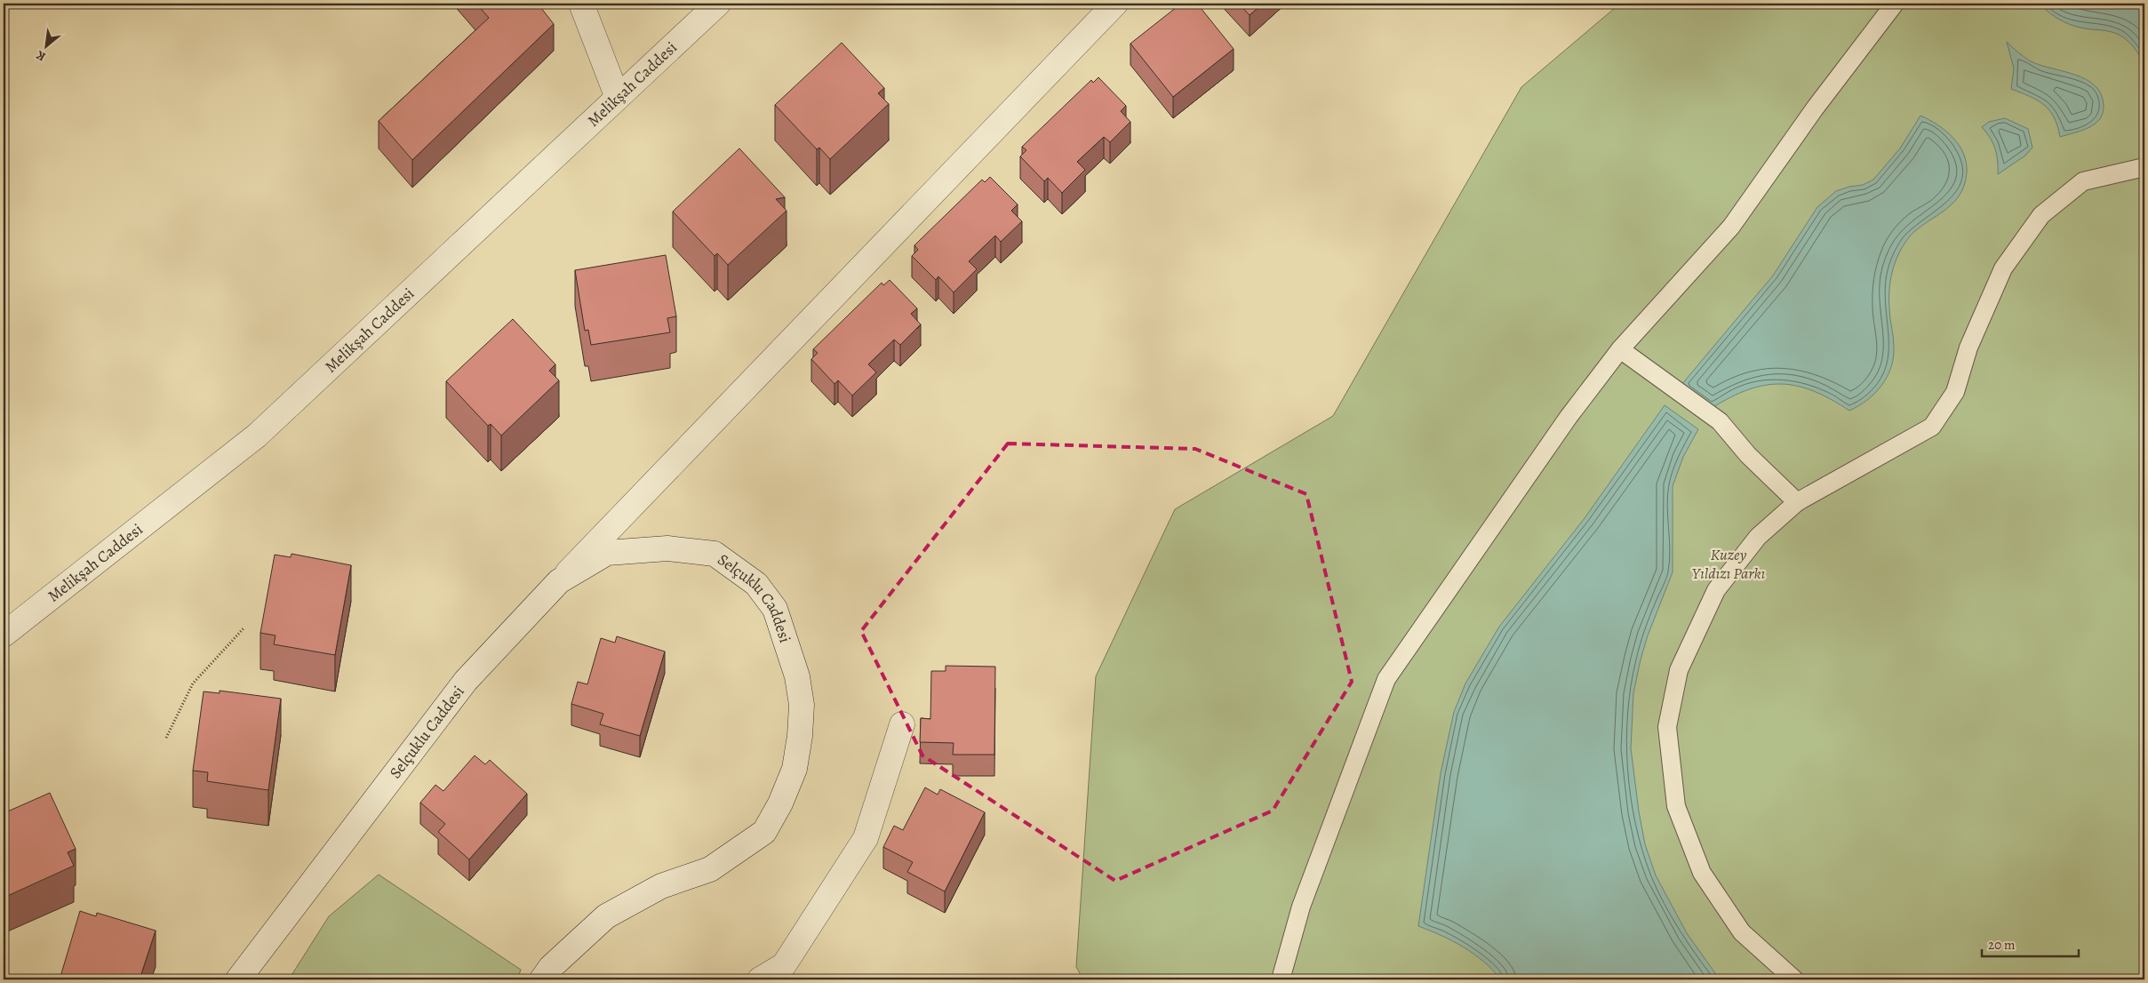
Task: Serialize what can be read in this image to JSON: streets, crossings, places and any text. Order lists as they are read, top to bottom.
{
  "streets": {
    "street": ["Melikşah Caddesi", "Selçuklu Caddesi"]
  },
  "parks": ["Kuzey Yıldızı Parkı"],
  "scale_bar": "20 m",
  "north": "bottom left"
}
